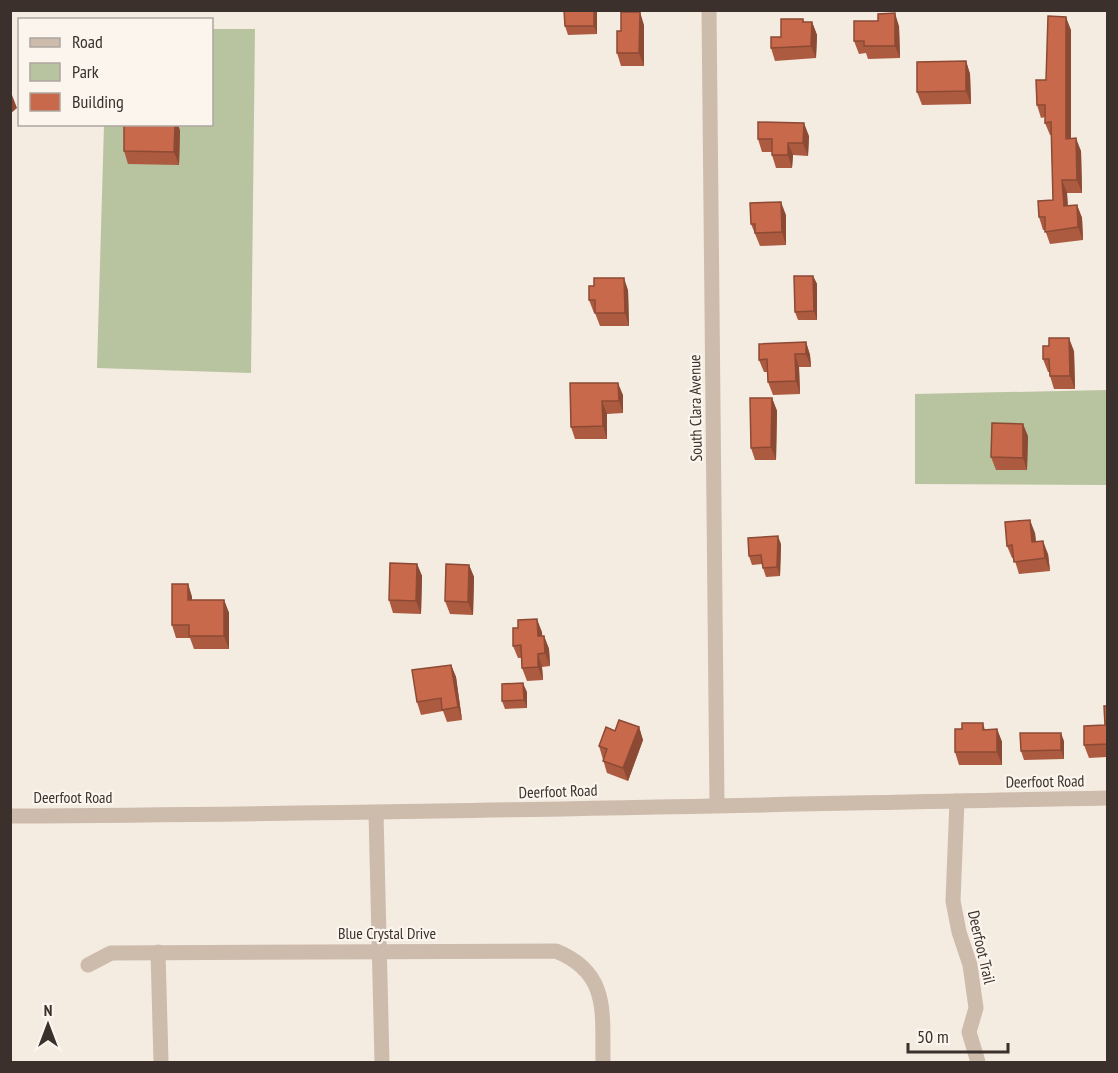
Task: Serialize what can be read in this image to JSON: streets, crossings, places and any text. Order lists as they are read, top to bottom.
{
  "streets": {
    "street": [
      "South Clara Avenue",
      "Deerfoot Road",
      "Blue Crystal Drive",
      "Deerfoot Trail"
    ]
  },
  "crossings": [
    ["South Clara Avenue", "Deerfoot Road"],
    ["Deerfoot Road", "Deerfoot Trail"]
  ],
  "legend": ["Road", "Park", "Building"],
  "scale_bar": "50 m",
  "north": "top"
}
